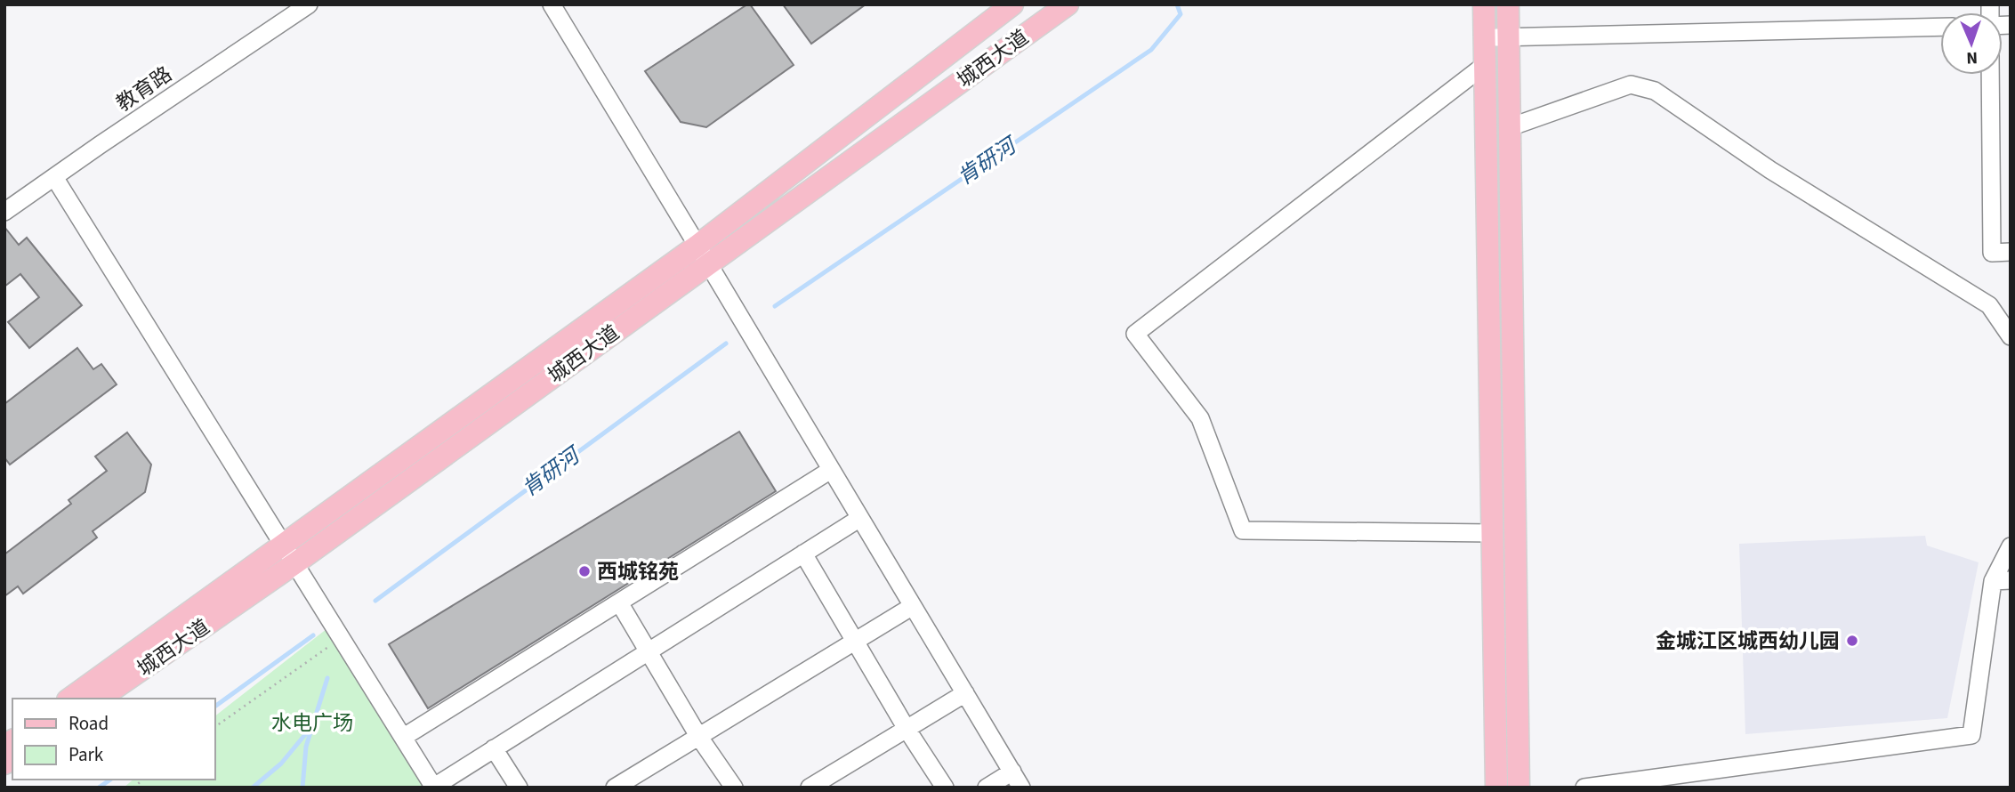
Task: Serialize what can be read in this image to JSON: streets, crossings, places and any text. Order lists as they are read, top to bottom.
{
  "streets": {
    "main road": ["城西大道"],
    "street": ["教育路"]
  },
  "water": ["肯研河"],
  "parks": ["水电广场"],
  "places": ["西城铭苑", "金城江区城西幼儿园"],
  "legend": ["Road", "Park"],
  "north": "bottom"
}
